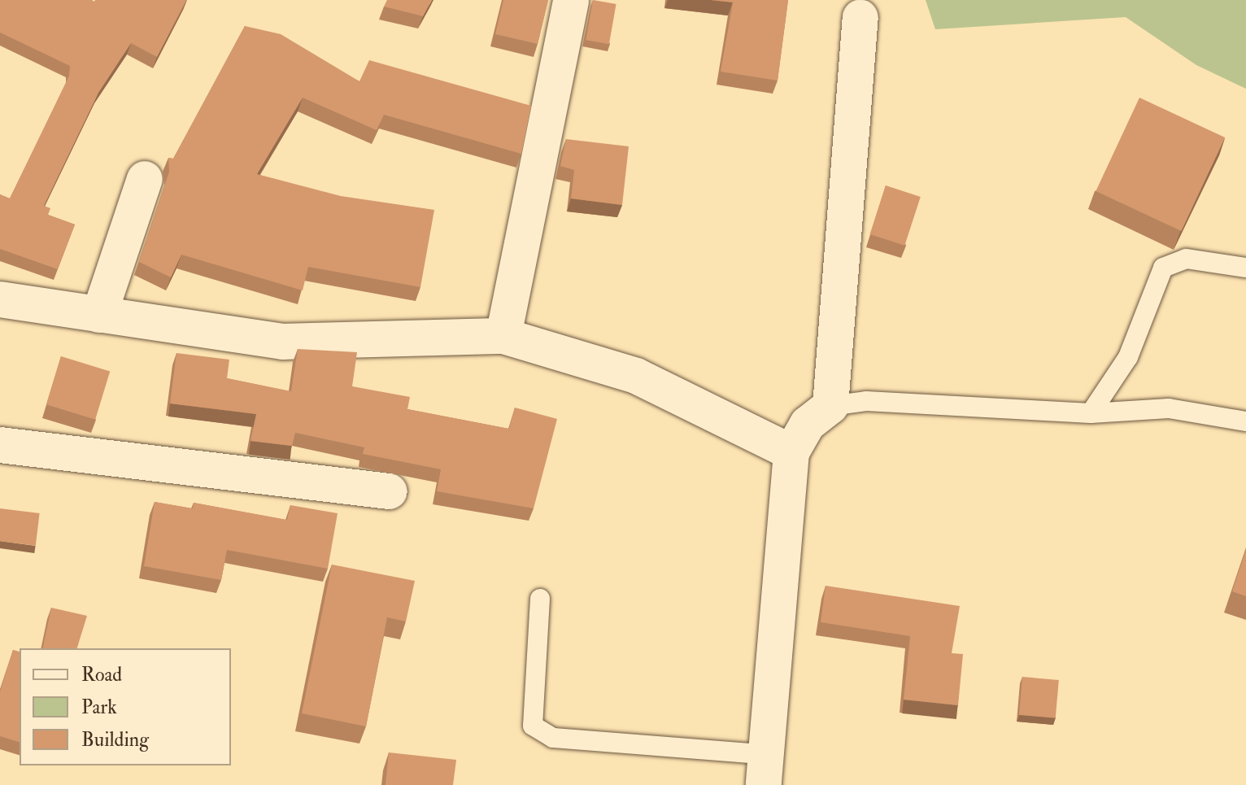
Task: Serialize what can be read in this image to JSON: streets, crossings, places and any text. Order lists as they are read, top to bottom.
{
  "legend": ["Road", "Park", "Building"]
}
